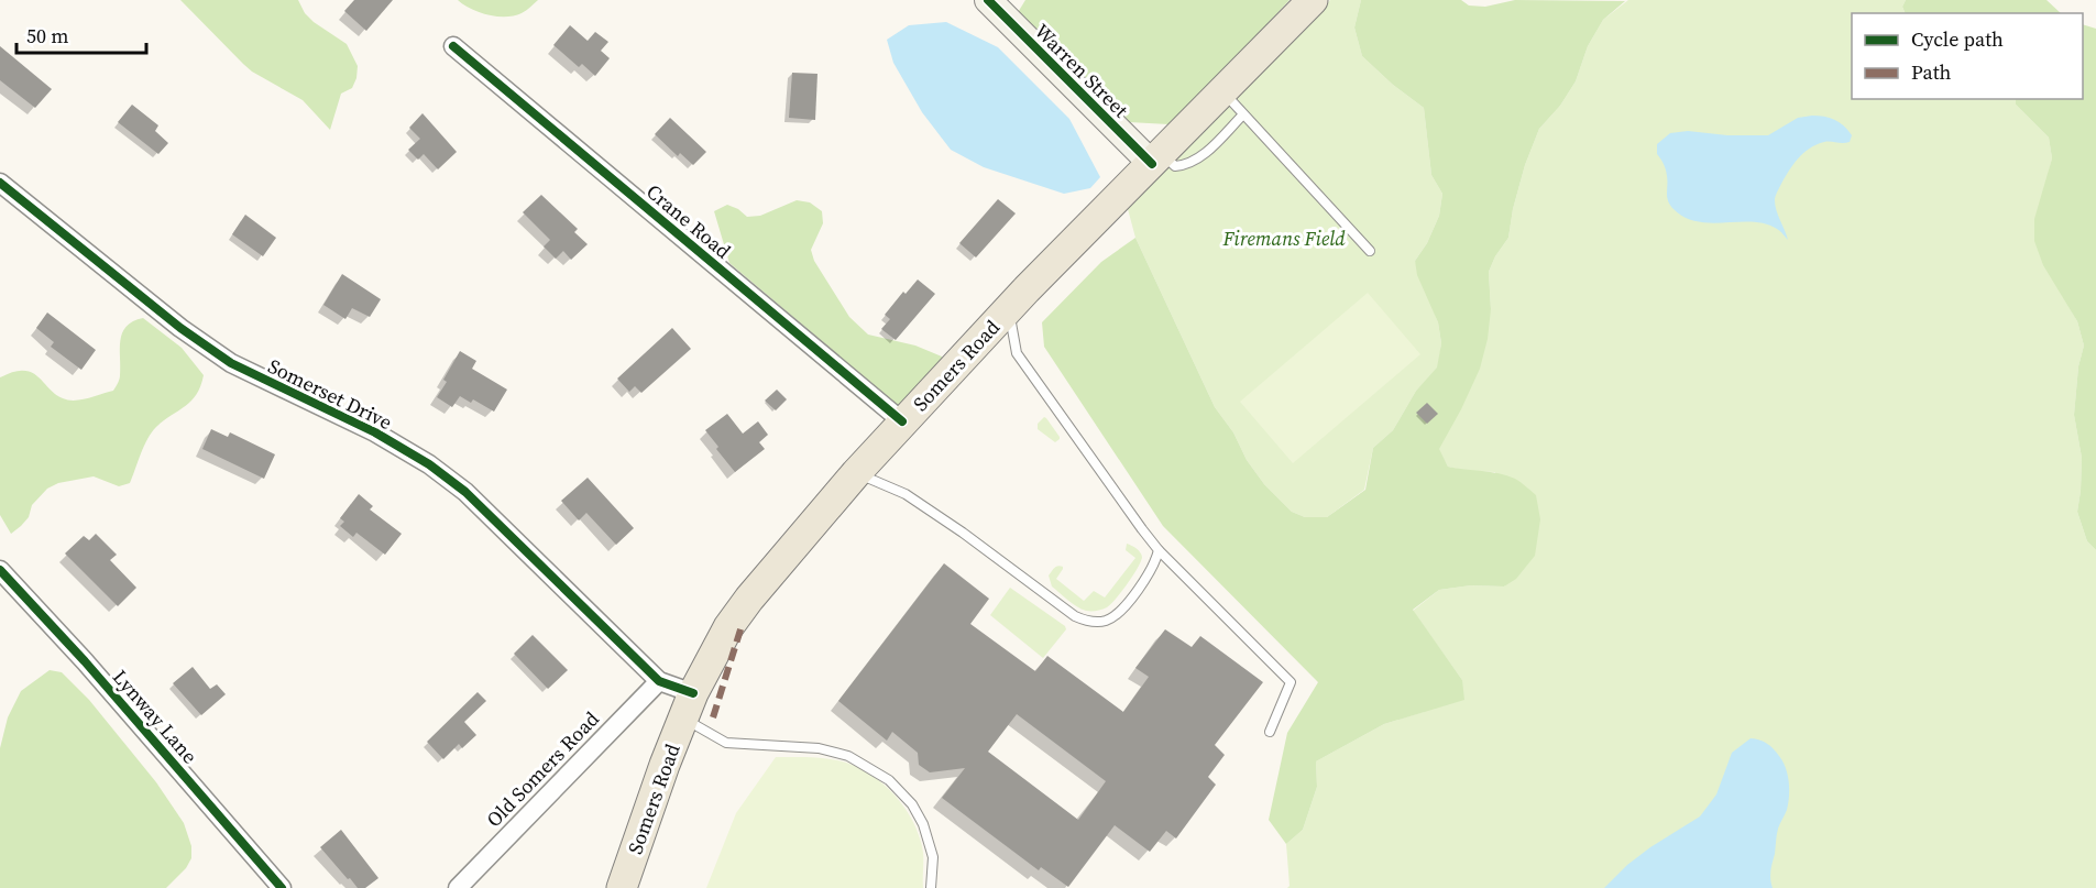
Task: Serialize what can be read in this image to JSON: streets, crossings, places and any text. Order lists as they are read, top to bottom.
{
  "streets": {
    "main road": ["Somers Road"],
    "street": [
      "Warren Street",
      "Crane Road",
      "Somerset Drive",
      "Lynway Lane",
      "Old Somers Road"
    ]
  },
  "crossings": [
    ["Warren Street", "Somers Road"],
    ["Crane Road", "Somers Road"],
    ["Somerset Drive", "Old Somers Road"]
  ],
  "parks": ["Firemans Field"],
  "legend": ["Cycle path", "Path"],
  "scale_bar": "50 m"
}
